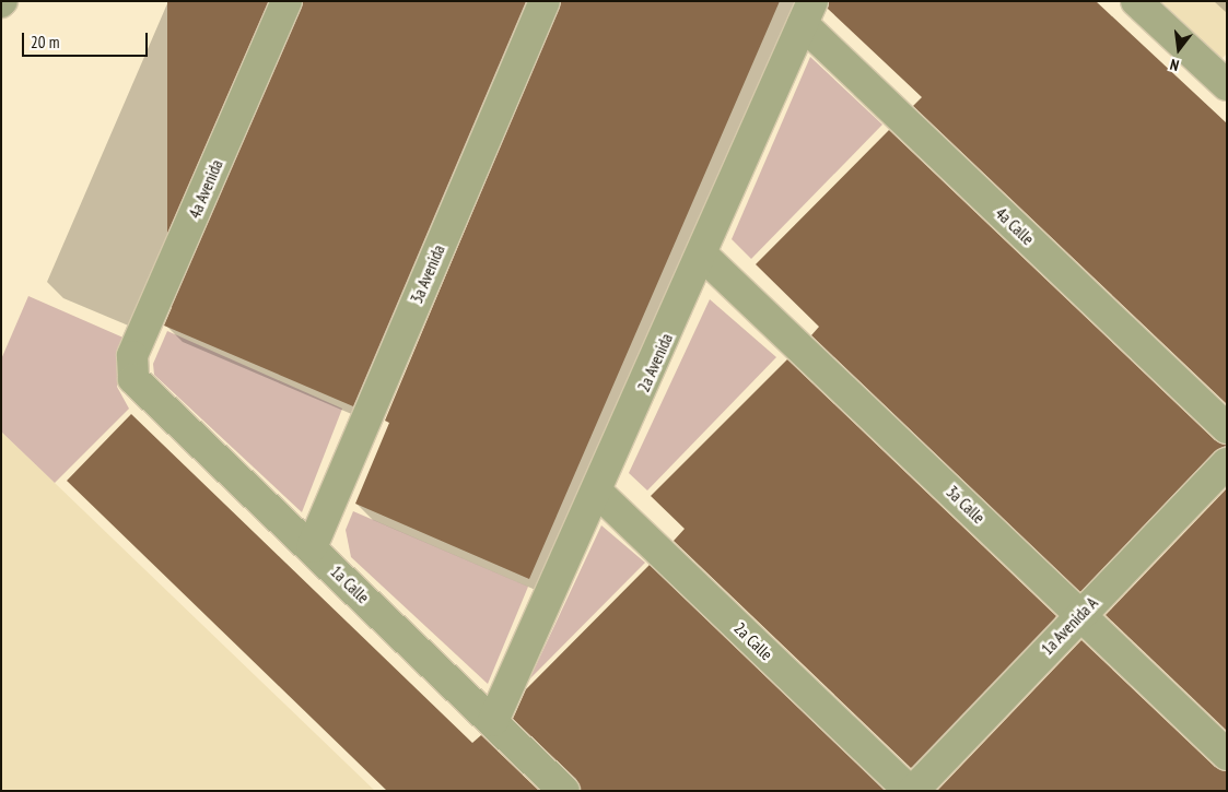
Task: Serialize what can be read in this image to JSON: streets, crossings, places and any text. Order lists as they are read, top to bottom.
{
  "streets": {
    "street": [
      "4a Avenida",
      "4a Calle",
      "3a Avenida",
      "2a Avenida",
      "3a Calle",
      "1a Calle",
      "1a Avenida A",
      "2a Calle"
    ]
  },
  "crossings": [
    ["4a Avenida", "1a Calle"],
    ["4a Calle", "2a Avenida"],
    ["3a Avenida", "1a Calle"],
    ["2a Avenida", "3a Calle"],
    ["2a Avenida", "1a Calle"],
    ["2a Avenida", "2a Calle"],
    ["3a Calle", "1a Avenida A"],
    ["1a Avenida A", "2a Calle"]
  ],
  "scale_bar": "20 m",
  "north": "bottom"
}
